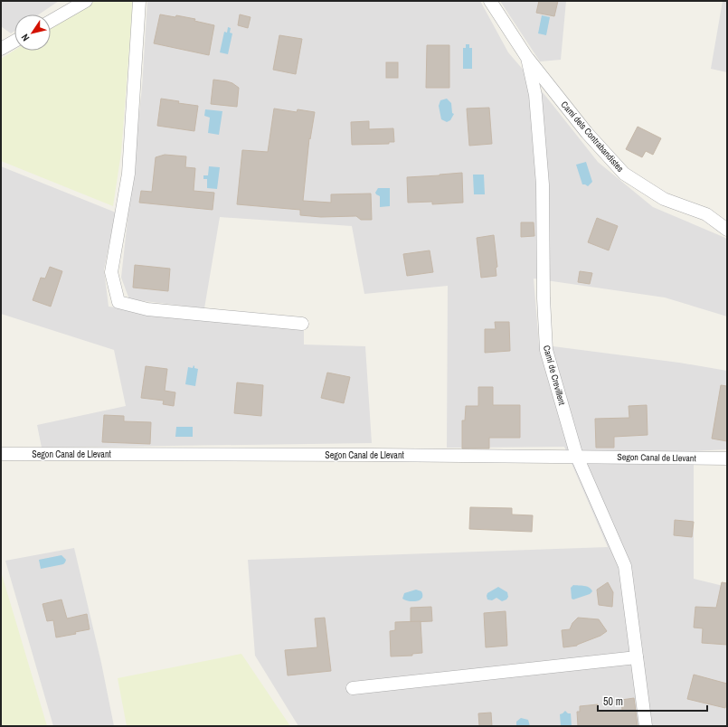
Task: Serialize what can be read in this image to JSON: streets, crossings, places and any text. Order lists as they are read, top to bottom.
{
  "streets": {
    "street": ["Camí dels Contrabandistes", "Camí de Crevillent", "Segon Canal de Llevant"]
  },
  "crossings": [
    ["Camí dels Contrabandistes", "Camí de Crevillent"],
    ["Camí de Crevillent", "Segon Canal de Llevant"]
  ],
  "scale_bar": "50 m",
  "north": "bottom left"
}
